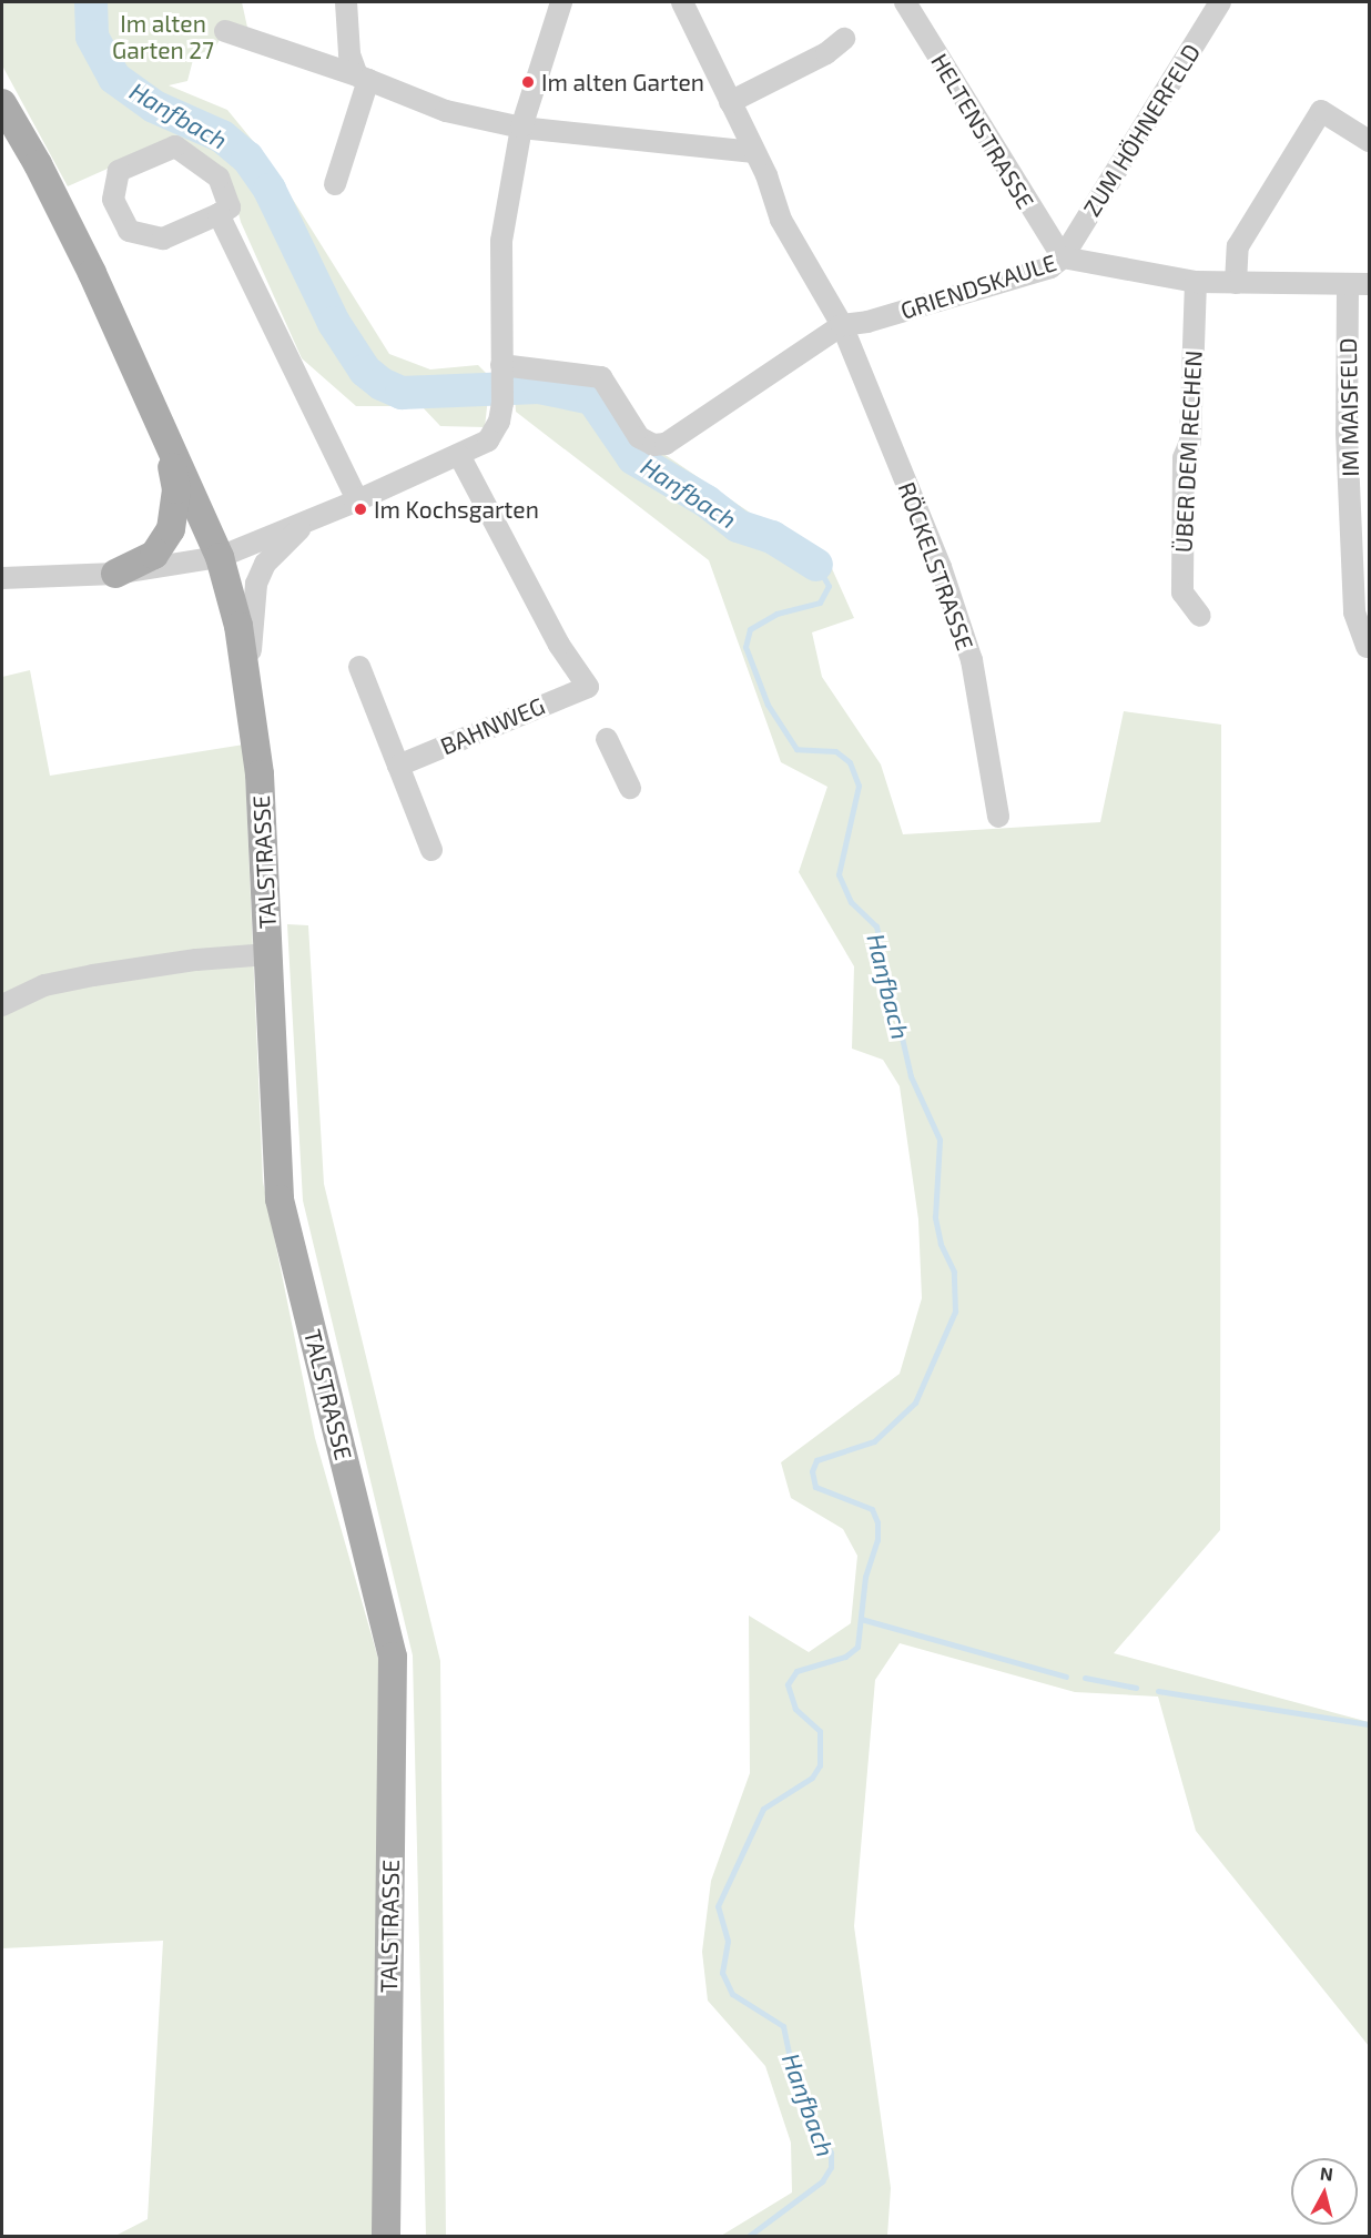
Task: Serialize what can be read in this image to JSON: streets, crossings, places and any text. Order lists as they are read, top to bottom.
{
  "streets": {
    "main road": ["TALSTRASSE"],
    "street": [
      "ZUM HÖHNERFELD",
      "HELTENSTRASSE",
      "GRIENDSKAULE",
      "IM MAISFELD",
      "ÜBER DEM RECHEN",
      "RÖCKELSTRASSE",
      "BAHNWEG"
    ]
  },
  "crossings": [
    ["ZUM HÖHNERFELD", "HELTENSTRASSE"],
    ["ZUM HÖHNERFELD", "GRIENDSKAULE"],
    ["HELTENSTRASSE", "GRIENDSKAULE"],
    ["GRIENDSKAULE", "IM MAISFELD"],
    ["GRIENDSKAULE", "ÜBER DEM RECHEN"],
    ["GRIENDSKAULE", "RÖCKELSTRASSE"]
  ],
  "water": ["Hanfbach"],
  "parks": ["Im alten Garten 27"],
  "places": ["Im alten Garten", "Im Kochsgarten"],
  "north": "top"
}
